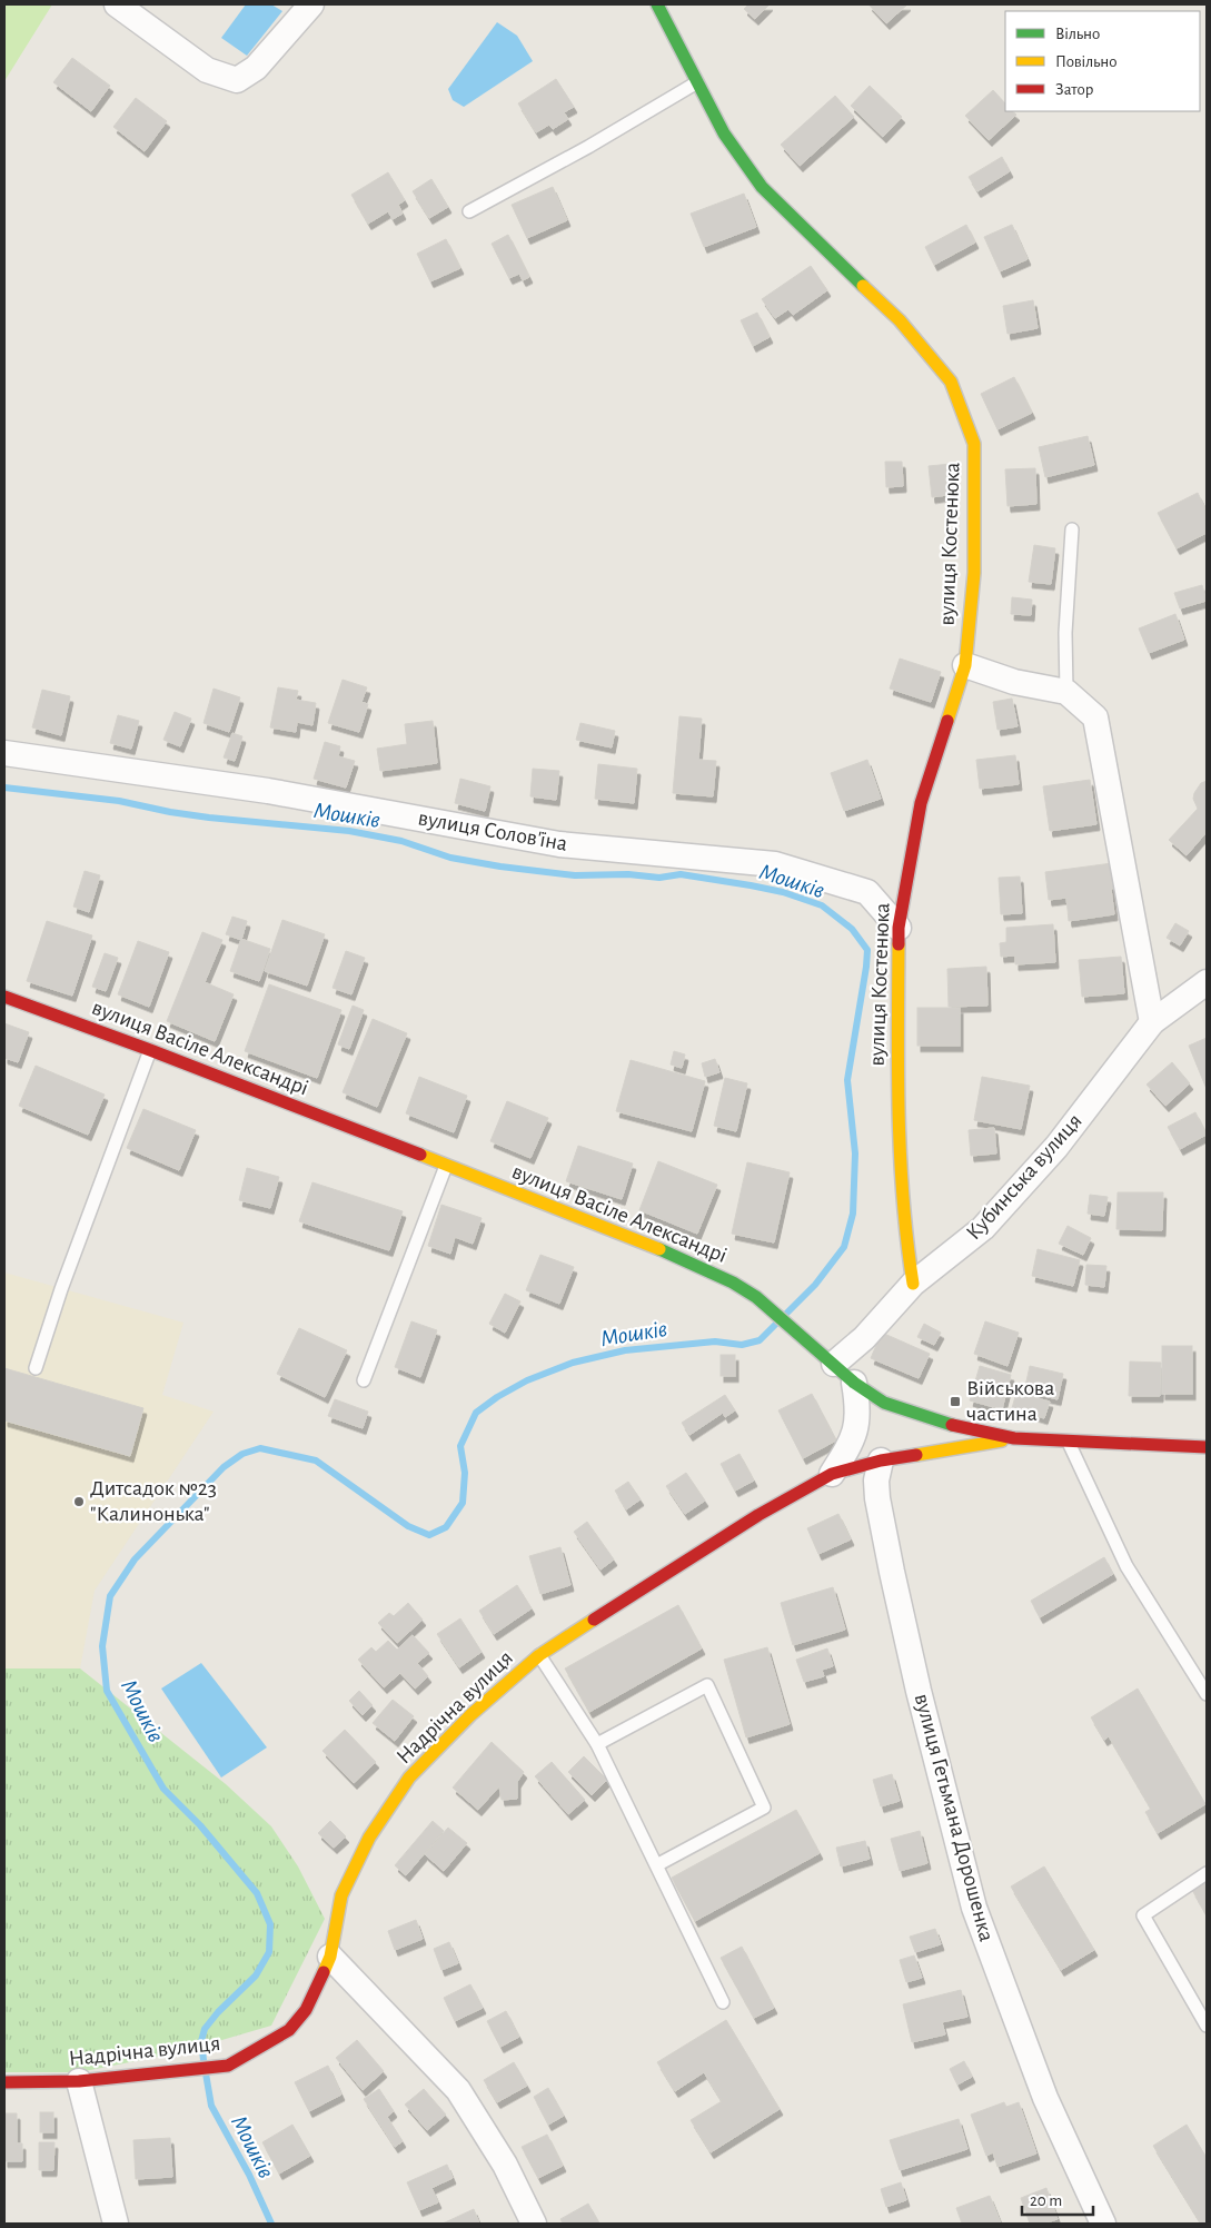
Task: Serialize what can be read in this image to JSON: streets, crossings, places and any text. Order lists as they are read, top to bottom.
{
  "streets": {
    "street": [
      "вулиця Костенюка",
      "вулиця Солов'їна",
      "вулиця Васіле Александрі",
      "Кубинська вулиця",
      "Надрічна вулиця",
      "вулиця Гетьмана Дорошенка"
    ]
  },
  "crossings": [
    ["вулиця Костенюка", "вулиця Солов'їна"],
    ["вулиця Костенюка", "Кубинська вулиця"],
    ["вулиця Васіле Александрі", "Кубинська вулиця"],
    ["вулиця Васіле Александрі", "Надрічна вулиця"],
    ["Надрічна вулиця", "вулиця Гетьмана Дорошенка"]
  ],
  "water": ["Мошків"],
  "places": {
    "transit": ["Військова частина"],
    "other": ["Дитсадок №23 \"Калинонька\""]
  },
  "legend": ["Вільно", "Повільно", "Затор"],
  "scale_bar": "20 m"
}
